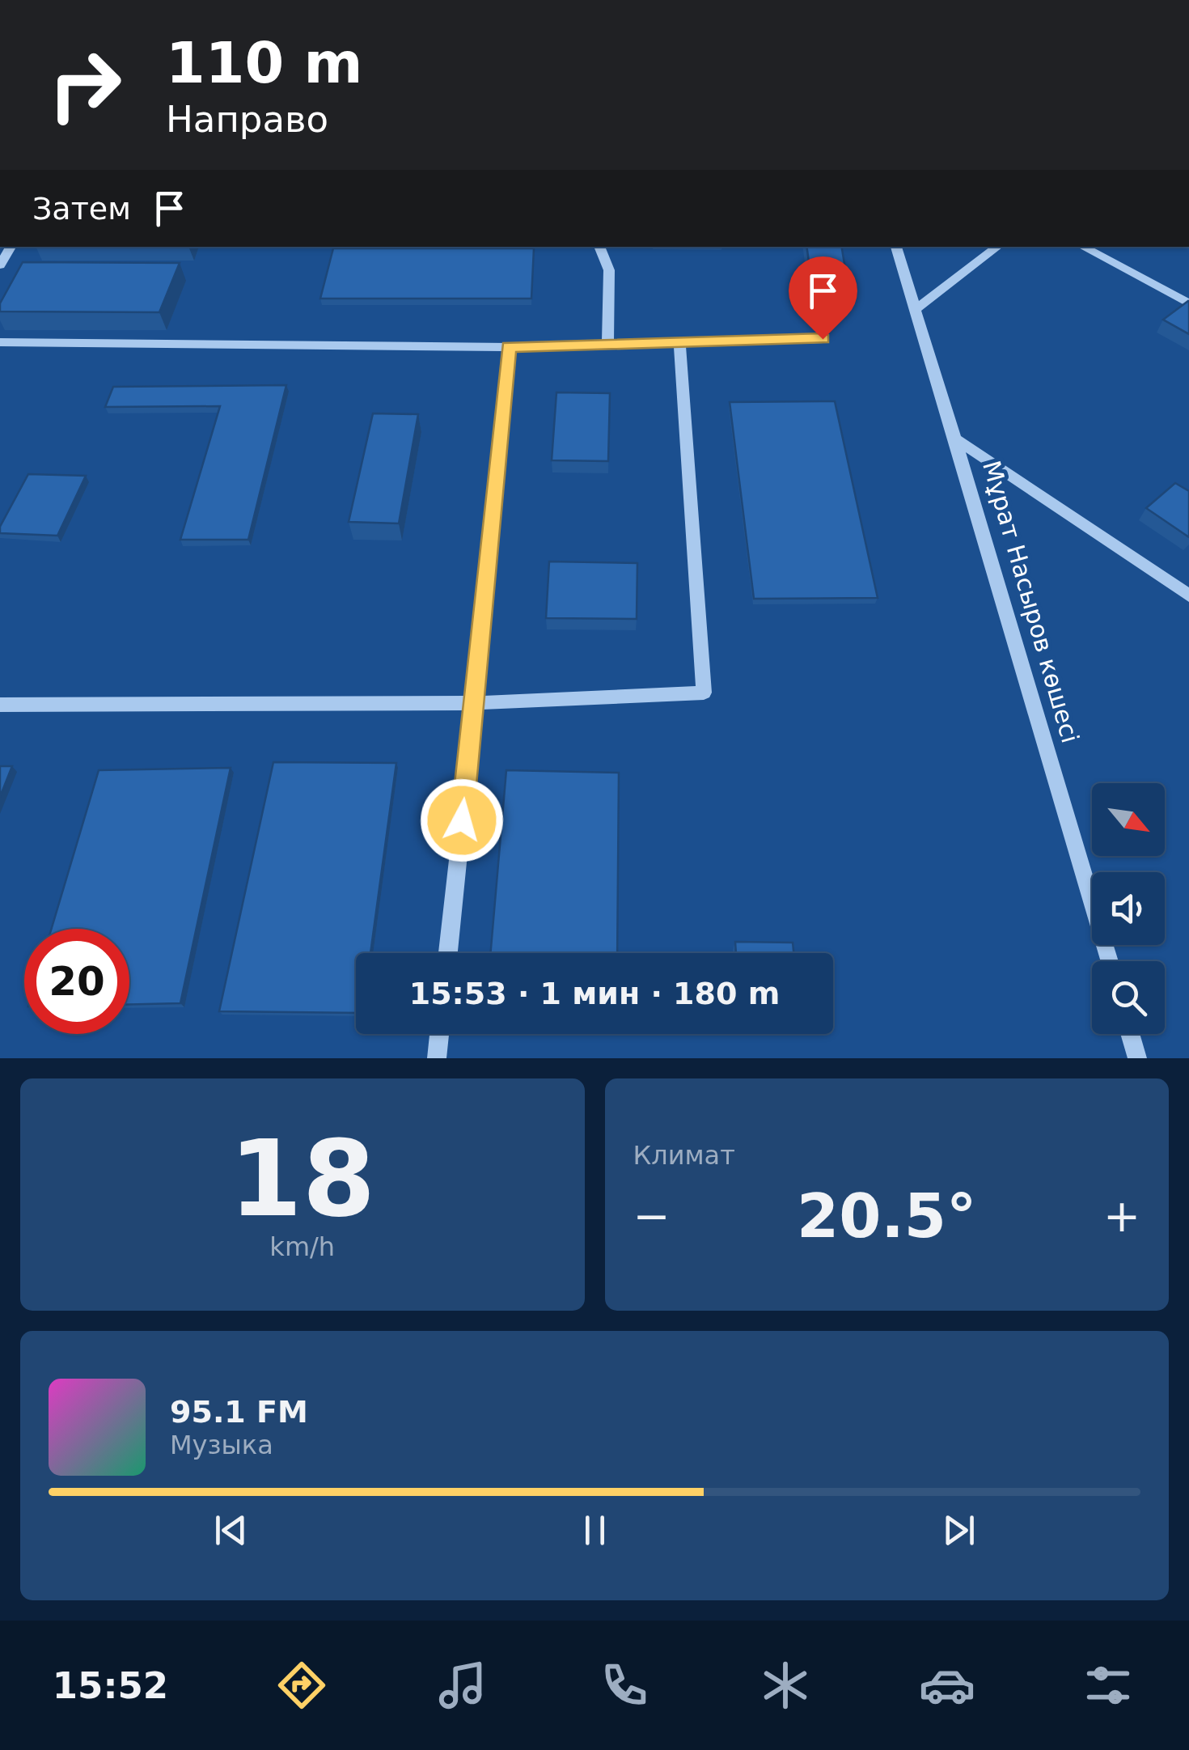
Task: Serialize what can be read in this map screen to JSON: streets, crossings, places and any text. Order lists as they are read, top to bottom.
{
  "streets": {
    "street": ["Мұрат Насыров көшесі"]
  },
  "north": "bottom right",
  "page": {
    "turn": ["110 m", "Направо"],
    "then": "Затем",
    "limit": "20",
    "trip": "15:53 · 1 мин · 180 m",
    "tile": [
      ["18", "km/h"],
      "Климат"
    ],
    "heat": ["−", "20.5°", "+"],
    "song": ["95.1 FM", "Музыка"],
    "tabs": "15:52"
  }
}
